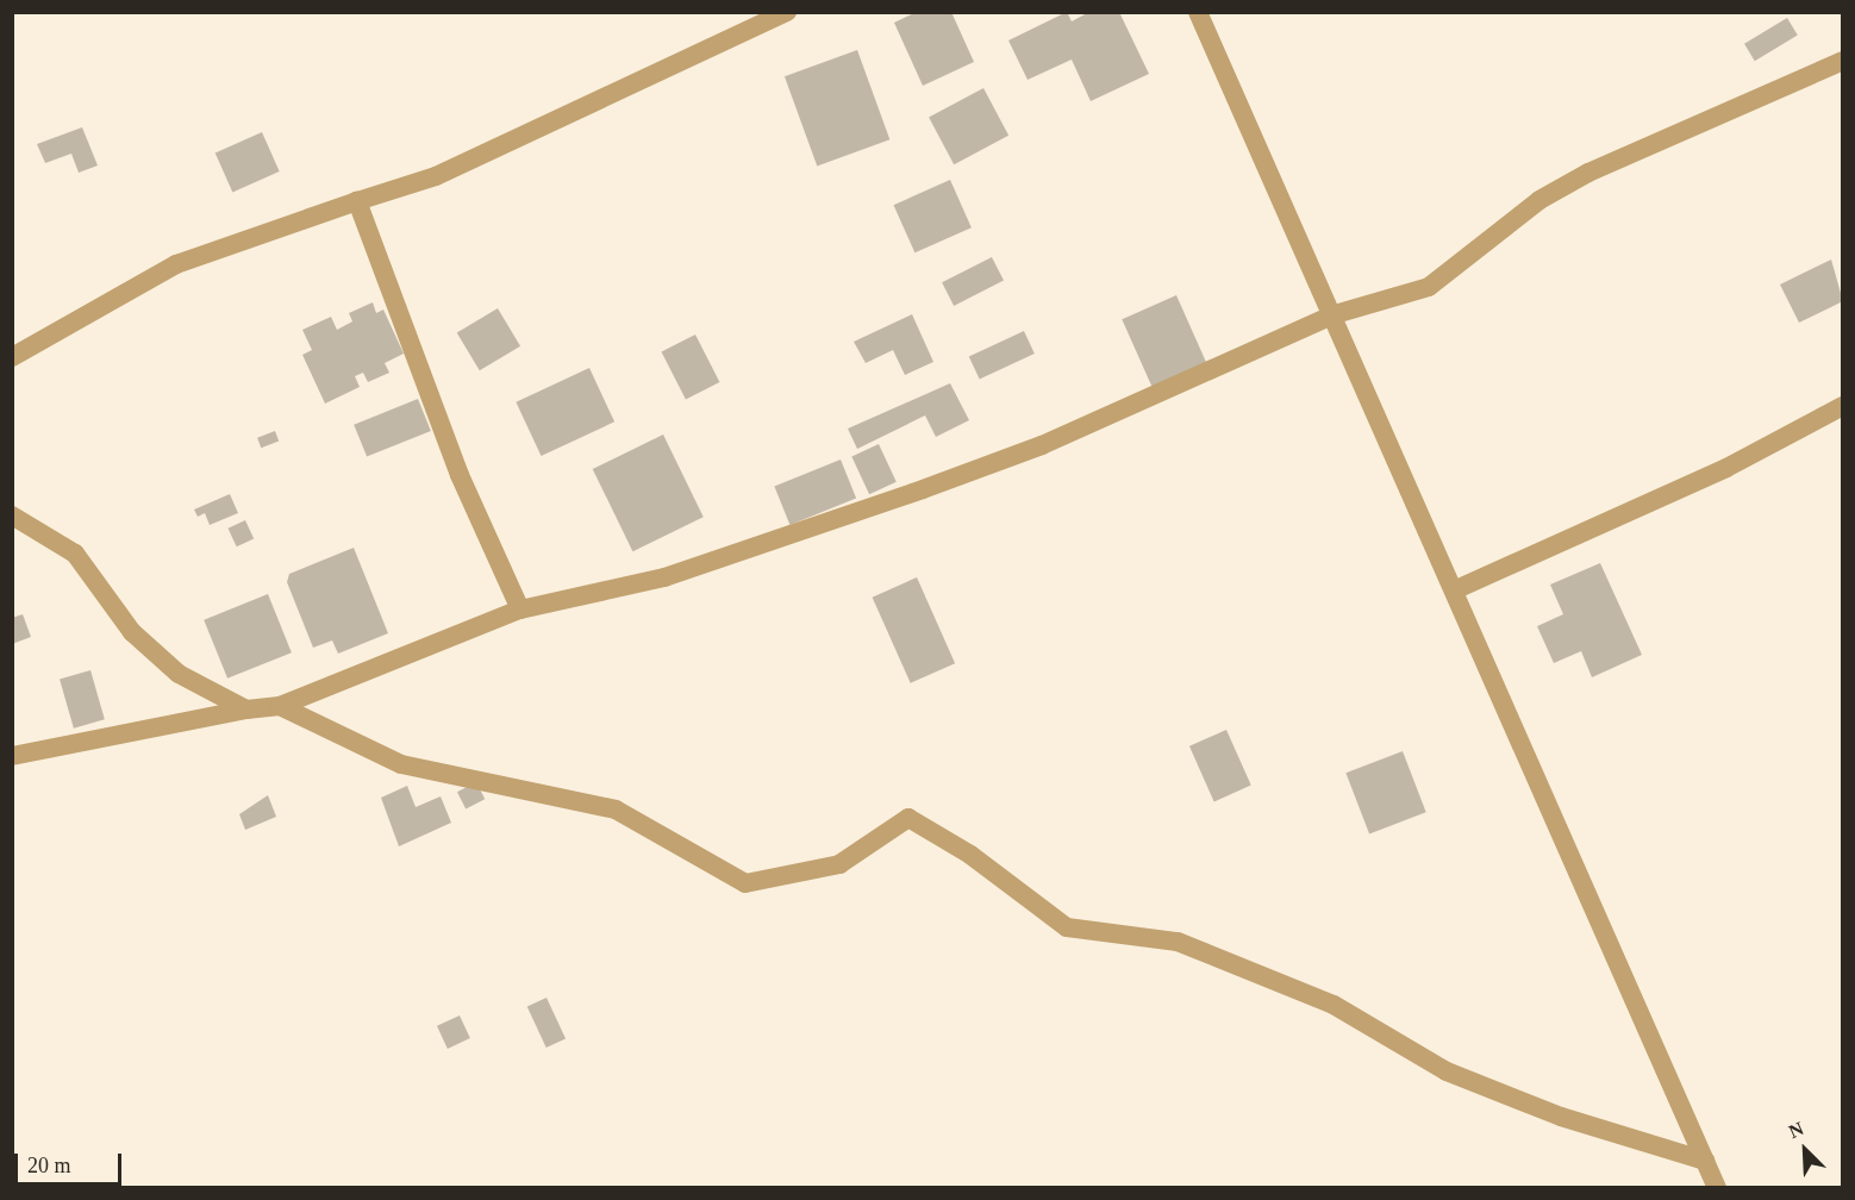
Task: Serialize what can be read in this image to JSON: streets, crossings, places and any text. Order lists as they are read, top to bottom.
{
  "scale_bar": "20 m",
  "north": "top left"
}
